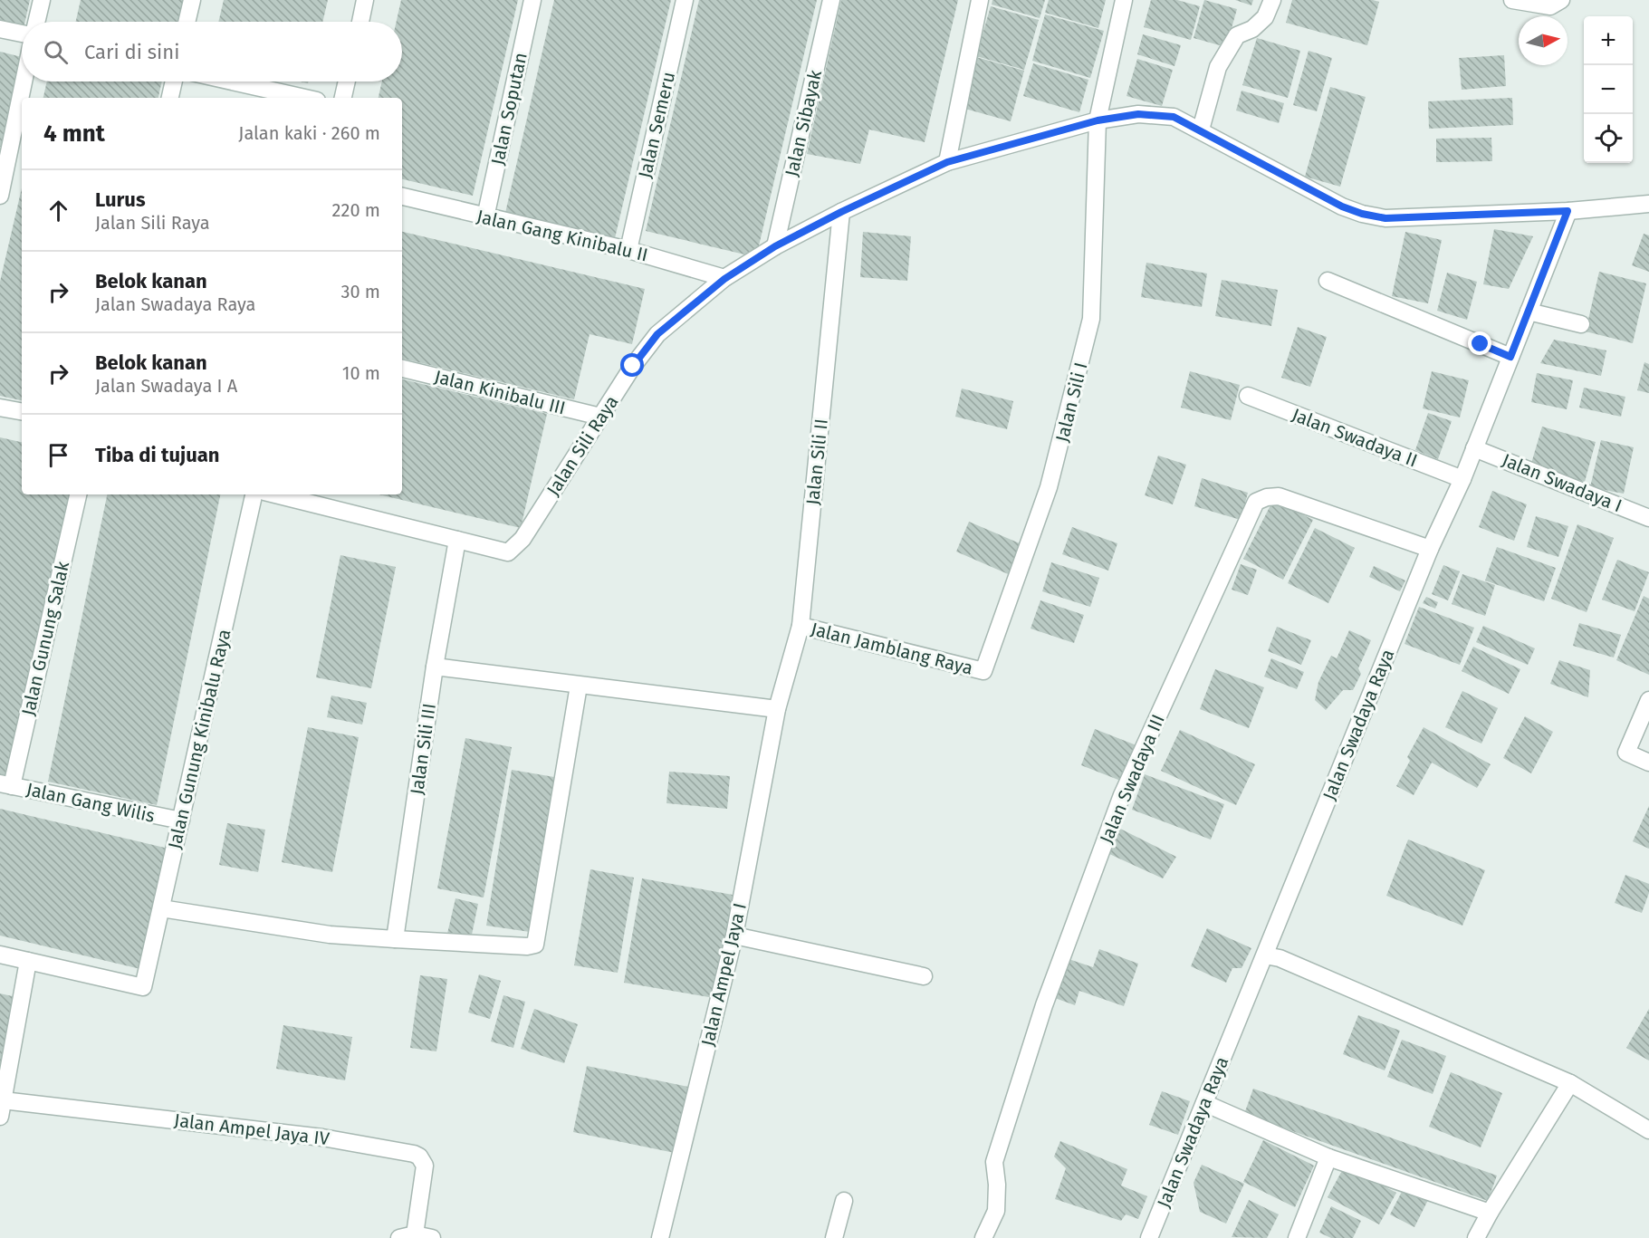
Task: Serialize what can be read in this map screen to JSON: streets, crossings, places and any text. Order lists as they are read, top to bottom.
{
  "streets": {
    "street": [
      "Jalan Soputan",
      "Jalan Sibayak",
      "Jalan Semeru",
      "Jalan Gang Kinibalu II",
      "Jalan Kinibalu III",
      "Jalan Sili I",
      "Jalan Swadaya II",
      "Jalan Sili Raya",
      "Jalan Sili II",
      "Jalan Swadaya I",
      "Jalan Gunung Salak",
      "Jalan Jamblang Raya",
      "Jalan Swadaya Raya",
      "Jalan Gunung Kinibalu Raya",
      "Jalan Sili III",
      "Jalan Swadaya III",
      "Jalan Gang Wilis",
      "Jalan Ampel Jaya I",
      "Jalan Ampel Jaya IV"
    ]
  },
  "crossings": [
    ["Jalan Soputan", "Jalan Gang Kinibalu II"],
    ["Jalan Sibayak", "Jalan Sili Raya"],
    ["Jalan Semeru", "Jalan Gang Kinibalu II"],
    ["Jalan Gang Kinibalu II", "Jalan Sili Raya"],
    ["Jalan Kinibalu III", "Jalan Sili Raya"],
    ["Jalan Sili I", "Jalan Sili Raya"],
    ["Jalan Sili I", "Jalan Jamblang Raya"],
    ["Jalan Swadaya II", "Jalan Swadaya Raya"],
    ["Jalan Sili Raya", "Jalan Sili II"],
    ["Jalan Sili Raya", "Jalan Swadaya Raya"],
    ["Jalan Sili Raya", "Jalan Sili III"],
    ["Jalan Sili II", "Jalan Jamblang Raya"],
    ["Jalan Sili II", "Jalan Ampel Jaya I"],
    ["Jalan Swadaya I", "Jalan Swadaya Raya"],
    ["Jalan Gunung Salak", "Jalan Gang Wilis"],
    ["Jalan Swadaya Raya", "Jalan Swadaya III"],
    ["Jalan Gunung Kinibalu Raya", "Jalan Gang Wilis"]
  ],
  "north": "right",
  "page": {
    "map_buttons": ["+", "−"],
    "search": "Cari di sini",
    "heading": ["4 mnt", "Jalan kaki · 260 m"],
    "list": [
      ["Lurus", "Jalan Sili Raya", "220 m"],
      ["Belok kanan", "Jalan Swadaya Raya", "30 m"],
      ["Belok kanan", "Jalan Swadaya I A", "10 m"],
      "Tiba di tujuan"
    ]
  }
}
